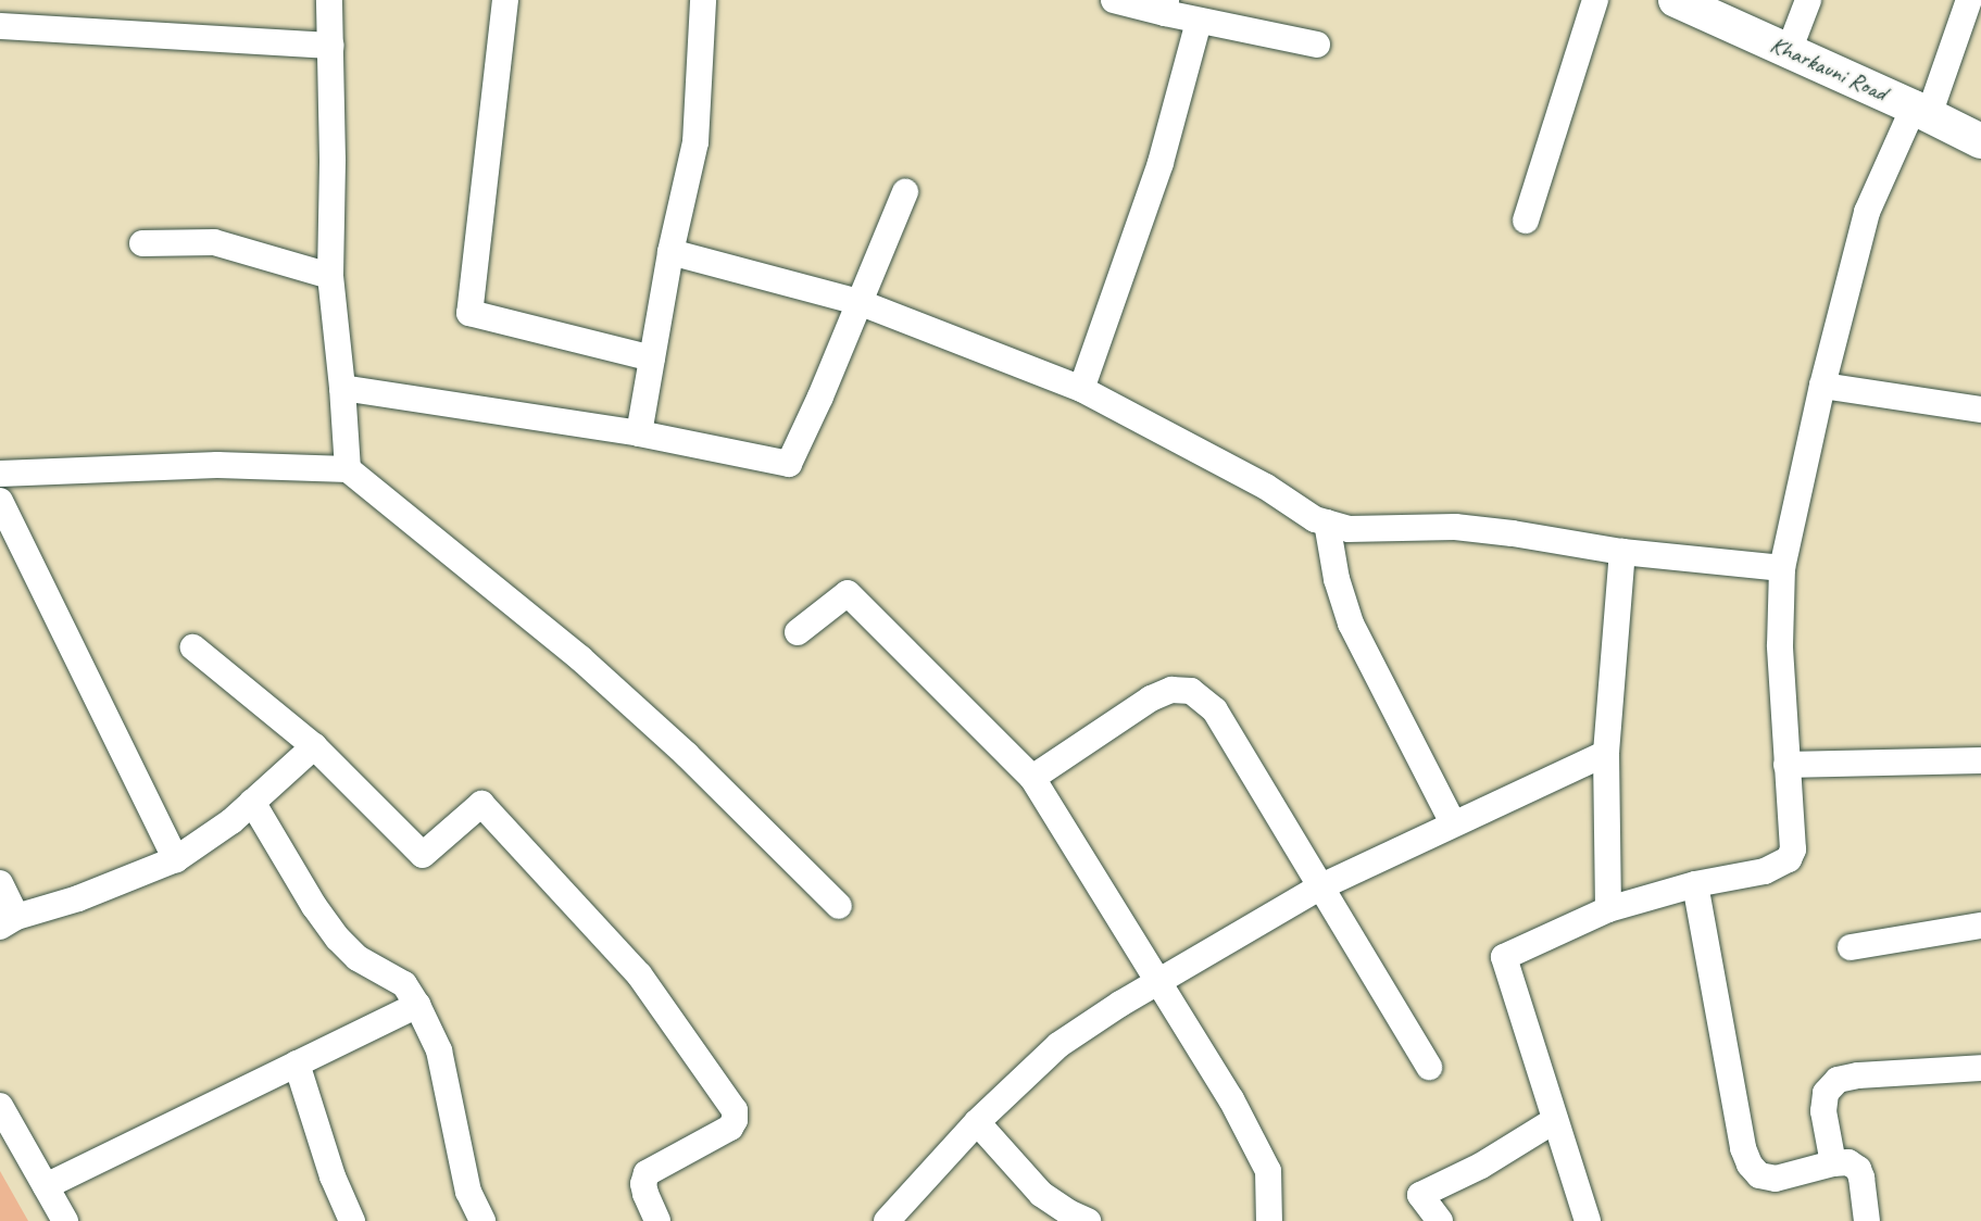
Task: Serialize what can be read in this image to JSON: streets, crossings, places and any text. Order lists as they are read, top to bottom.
{
  "streets": {
    "street": ["Kharkauni Road"]
  }
}
